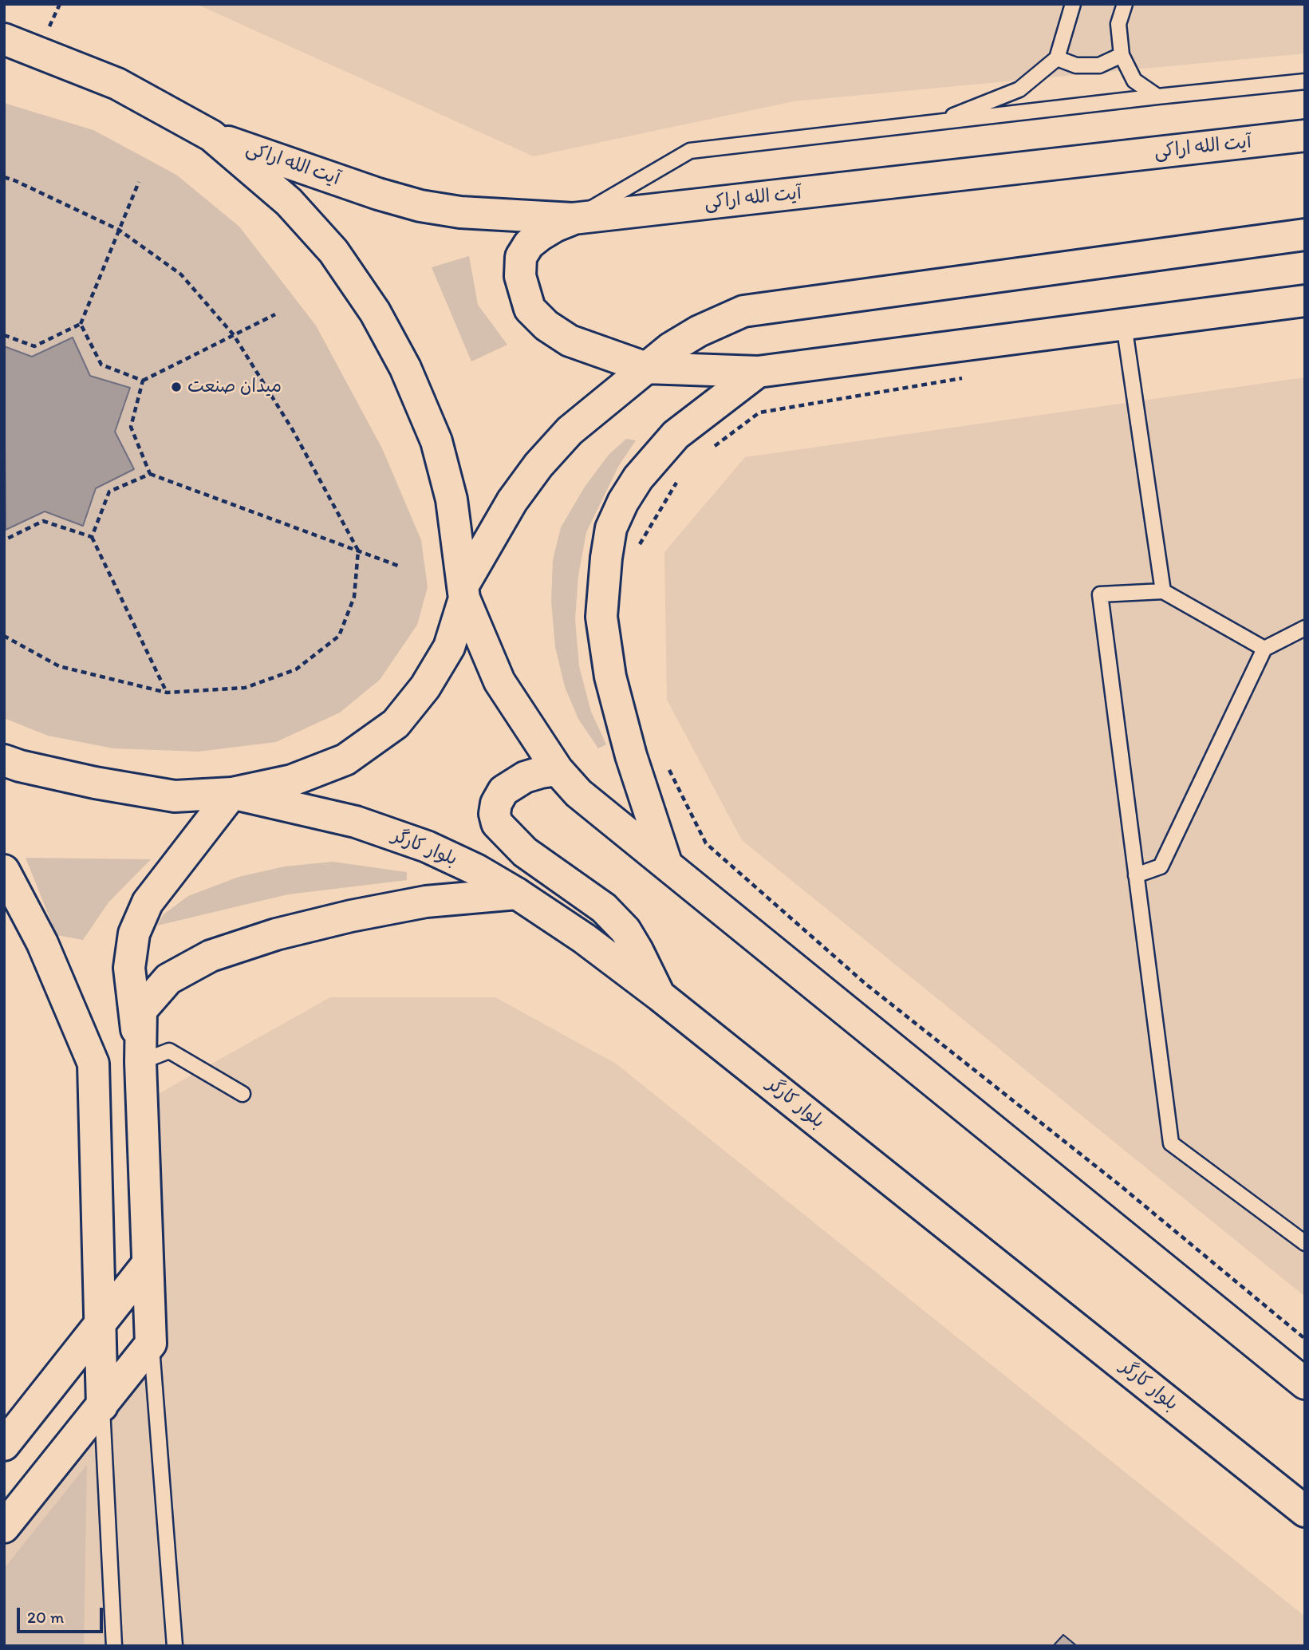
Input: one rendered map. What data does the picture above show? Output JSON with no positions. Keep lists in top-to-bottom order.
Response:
{
  "streets": {
    "main road": ["آیت الله اراکی", "بلوار کارگر"]
  },
  "places": ["میدان صنعت"],
  "scale_bar": "20 m"
}
